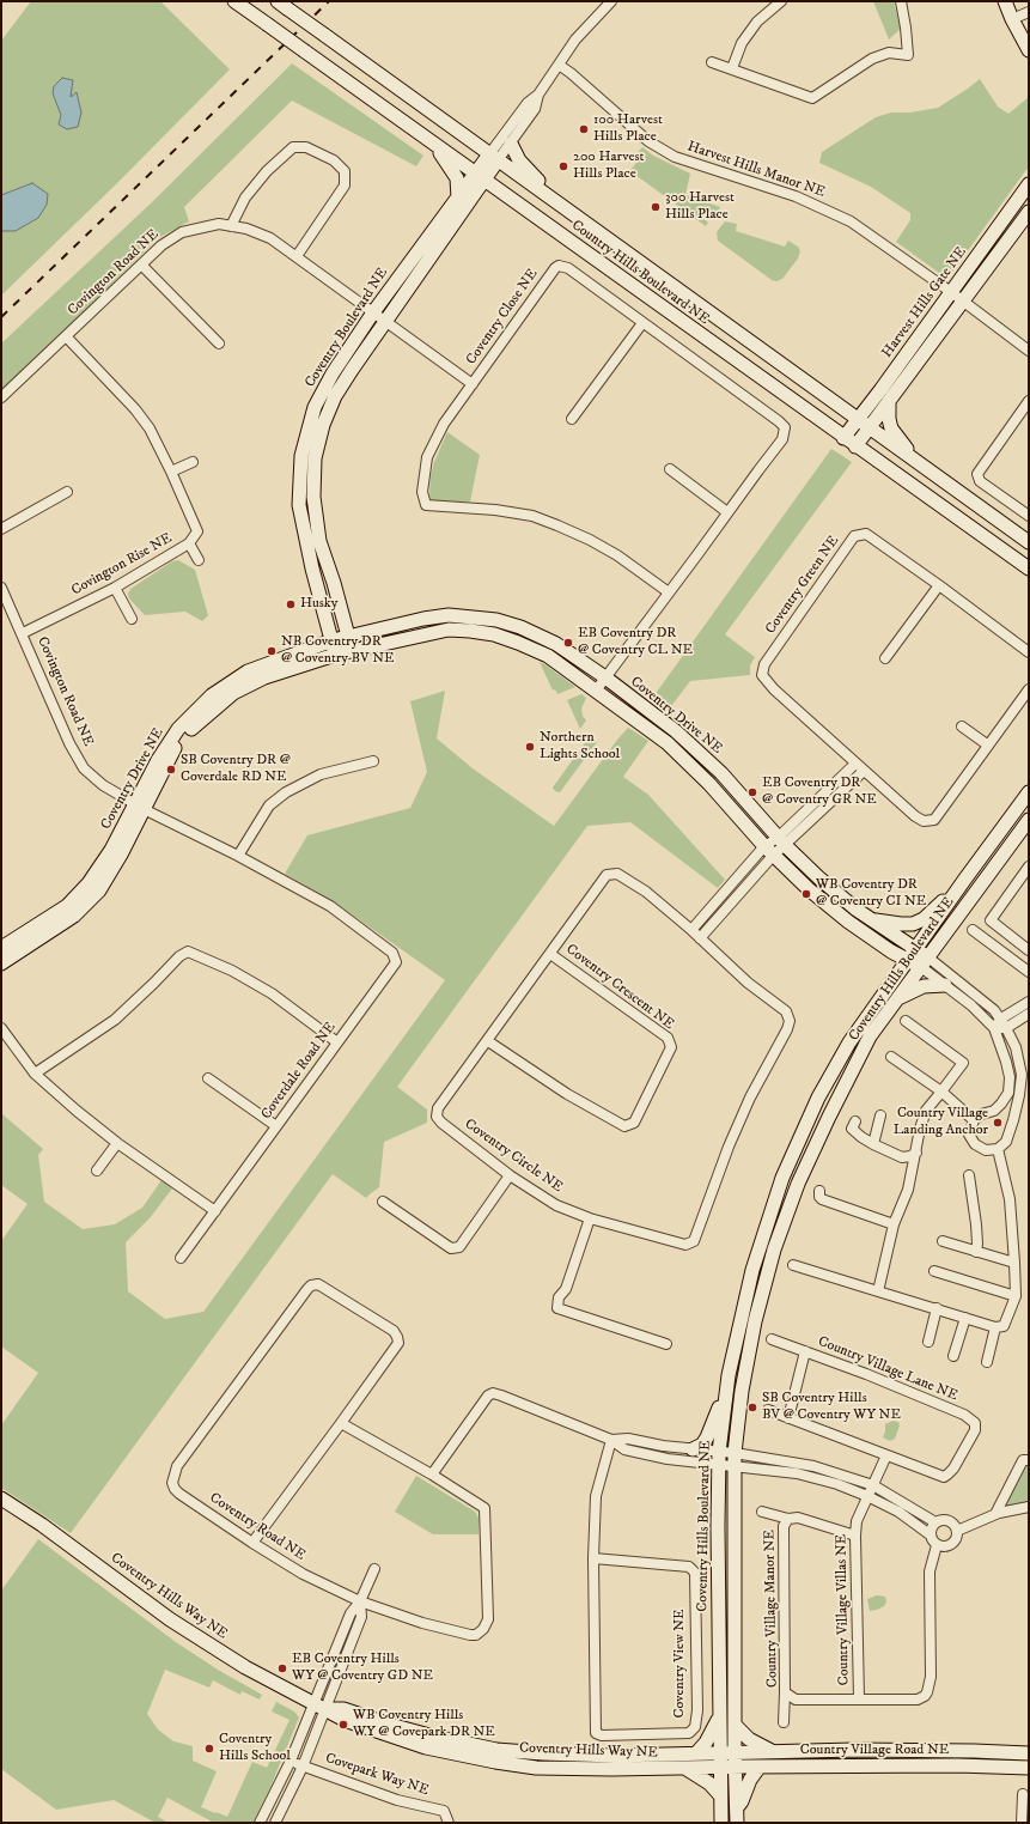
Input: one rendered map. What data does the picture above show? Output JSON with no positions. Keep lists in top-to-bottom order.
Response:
{
  "streets": {
    "street": [
      "Harvest Hills Manor NE",
      "Covington Road NE",
      "Country Hills Boulevard NE",
      "Harvest Hills Gate NE",
      "Coventry Close NE",
      "Coventry Boulevard NE",
      "Covington Rise NE",
      "Coventry Green NE",
      "Coventry Drive NE",
      "Coventry Hills Boulevard NE",
      "Coventry Crescent NE",
      "Coverdale Road NE",
      "Coventry Circle NE",
      "Country Village Lane NE",
      "Coventry Road NE",
      "Coventry Hills Way NE",
      "Country Village Manor NE",
      "Country Village Villas NE",
      "Coventry View NE",
      "Country Village Road NE",
      "Covepark Way NE"
    ]
  },
  "crossings": [
    ["Harvest Hills Manor NE", "Harvest Hills Gate NE"],
    ["Covington Road NE", "Coventry Close NE"],
    ["Covington Road NE", "Coventry Boulevard NE"],
    ["Covington Road NE", "Covington Rise NE"],
    ["Covington Road NE", "Coventry Drive NE"],
    ["Covington Road NE", "Coverdale Road NE"],
    ["Country Hills Boulevard NE", "Harvest Hills Gate NE"],
    ["Country Hills Boulevard NE", "Coventry Boulevard NE"],
    ["Coventry Close NE", "Coventry Drive NE"],
    ["Coventry Boulevard NE", "Coventry Drive NE"],
    ["Coventry Drive NE", "Coventry Hills Boulevard NE"],
    ["Coventry Drive NE", "Coverdale Road NE"],
    ["Coventry Hills Boulevard NE", "Coventry Hills Way NE"],
    ["Coventry Hills Boulevard NE", "Country Village Road NE"],
    ["Coventry Crescent NE", "Coventry Circle NE"],
    ["Coventry Hills Way NE", "Country Village Road NE"],
    ["Country Village Manor NE", "Country Village Villas NE"]
  ],
  "places": [
    "100 Harvest Hills Place",
    "200 Harvest Hills Place",
    "300 Harvest Hills Place",
    "Husky",
    "EB Coventry DR @ Coventry CL NE",
    "NB Coventry DR @ Coventry BV NE",
    "Northern Lights School",
    "SB Coventry DR @ Coverdale RD NE",
    "EB Coventry DR @ Coventry GR NE",
    "WB Coventry DR @ Coventry CI NE",
    "Country Village Landing Anchor",
    "SB Coventry Hills BV @ Coventry WY NE",
    "EB Coventry Hills WY @ Coventry GD NE",
    "WB Coventry Hills WY @ Covepark DR NE",
    "Coventry Hills School"
  ]
}
